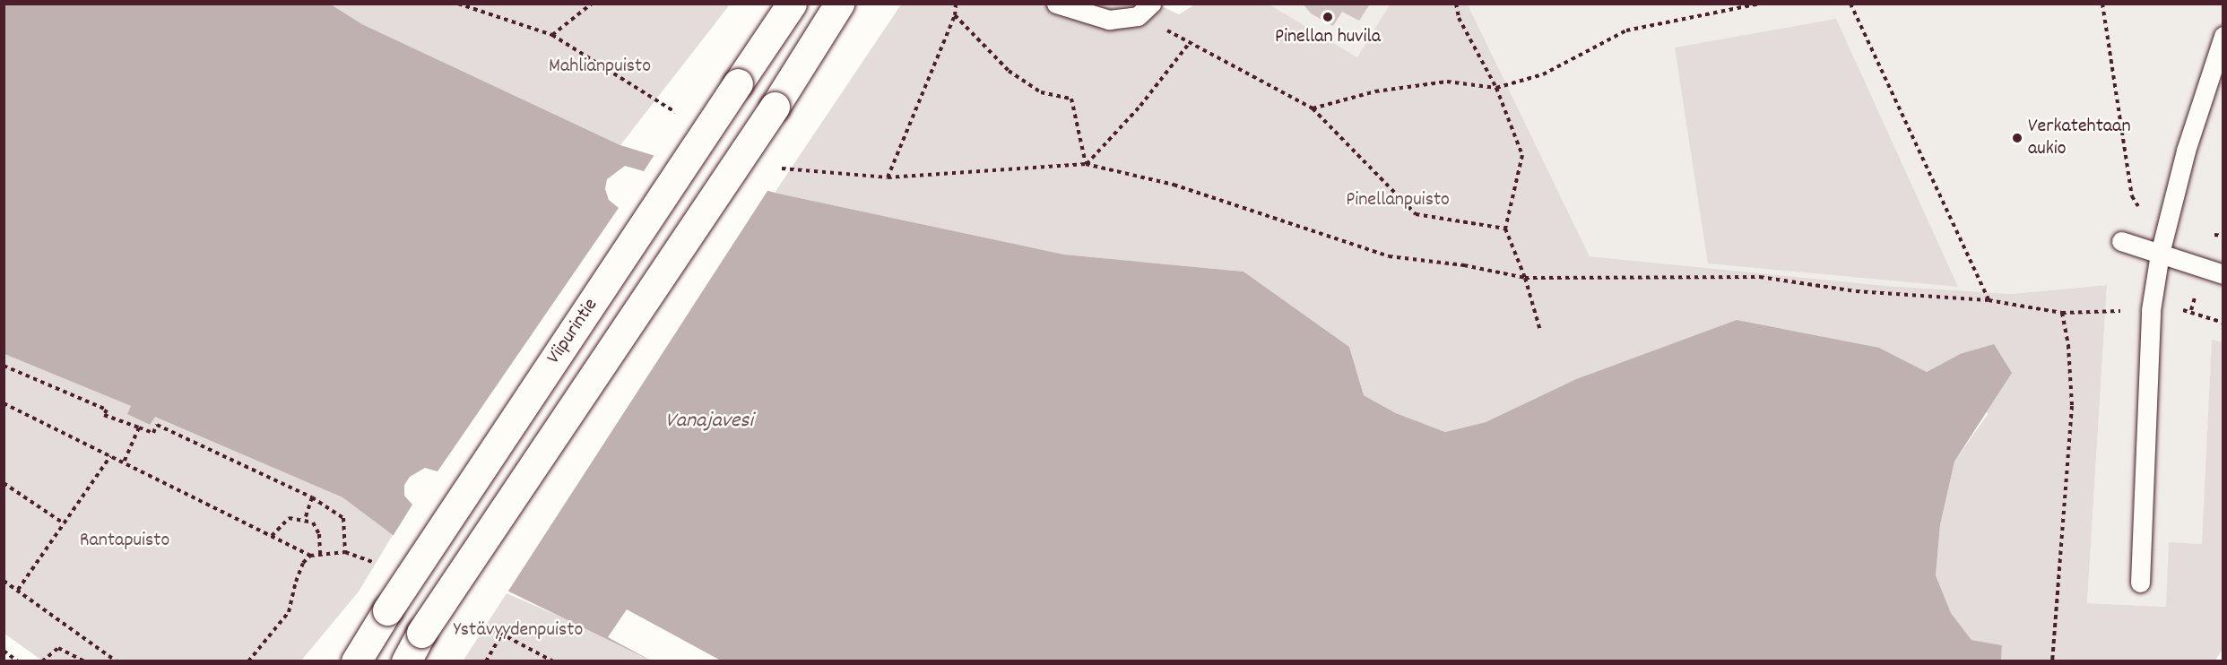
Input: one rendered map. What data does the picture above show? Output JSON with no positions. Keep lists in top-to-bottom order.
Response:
{
  "streets": {
    "main road": ["Viipurintie"]
  },
  "water": ["Vanajavesi"],
  "parks": [
    "Mahlianpuisto",
    "Pinellanpuisto",
    "Rantapuisto",
    "Ystävyydenpuisto"
  ],
  "places": ["Pinellan huvila", "Verkatehtaan aukio"]
}
